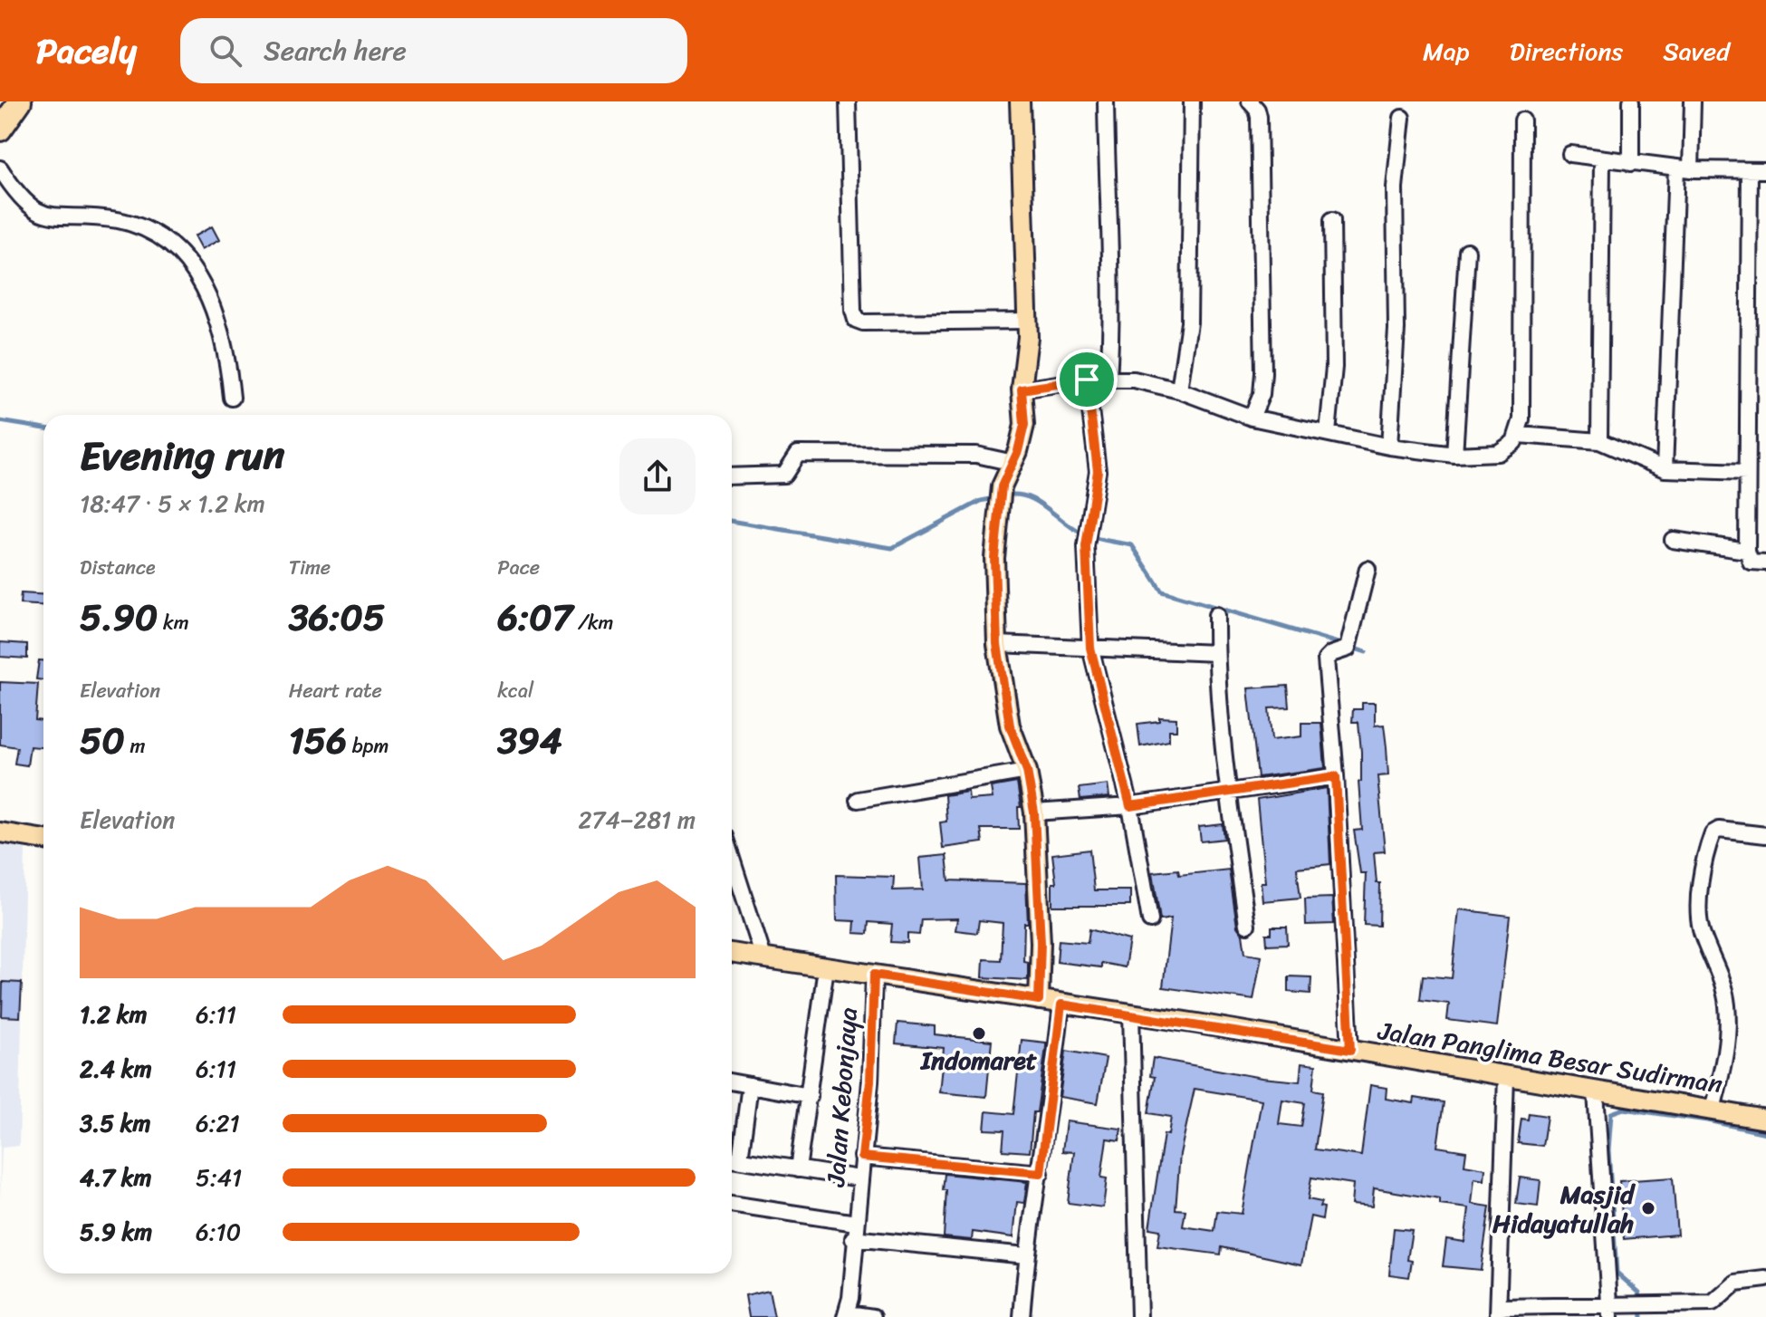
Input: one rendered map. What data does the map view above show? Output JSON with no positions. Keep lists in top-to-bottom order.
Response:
{
  "streets": {
    "main road": ["Jalan Panglima Besar Sudirman"],
    "street": ["Jalan Kebonjaya"]
  },
  "crossings": [
    ["Jalan Panglima Besar Sudirman", "Jalan Kebonjaya"]
  ],
  "places": ["Indomaret", "Masjid Hidayatullah"],
  "page": {
    "header": "Pacely",
    "search": "Search here",
    "nav": ["Map", "Directions", "Saved"],
    "heading": ["Evening run", "18:47 · 5 × 1.2 km"],
    "stats": [
      ["Distance", "5.90 km"],
      ["Time", "36:05"],
      ["Pace", "6:07 /km"],
      ["Elevation", "50 m"],
      ["Heart rate", "156 bpm"],
      ["kcal", "394"]
    ],
    "chart": ["Elevation", "274–281 m"],
    "list": [
      {
        "name": "1.2 km",
        "note": "6:11"
      },
      {
        "name": "2.4 km",
        "note": "6:11"
      },
      {
        "name": "3.5 km",
        "note": "6:21"
      },
      {
        "name": "4.7 km",
        "note": "5:41"
      },
      {
        "name": "5.9 km",
        "note": "6:10"
      }
    ]
  }
}
